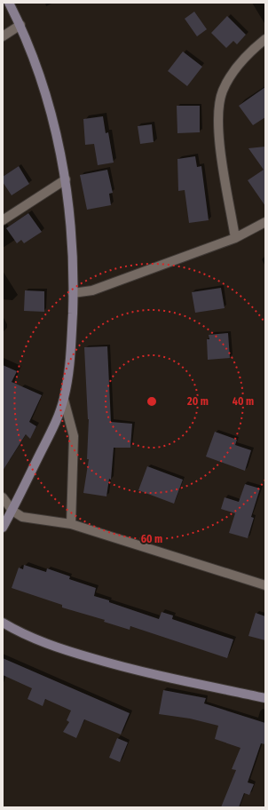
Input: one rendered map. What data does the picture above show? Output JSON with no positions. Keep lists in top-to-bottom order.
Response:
{
  "rings": ["20 m", "40 m", "60 m"]
}
